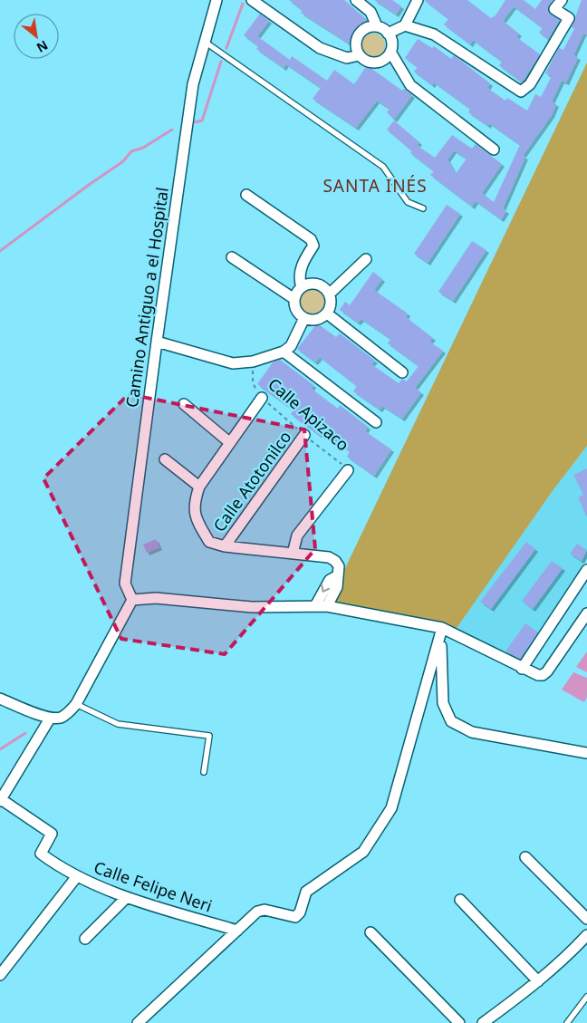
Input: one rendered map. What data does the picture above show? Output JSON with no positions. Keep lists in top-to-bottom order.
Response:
{
  "streets": {
    "street": [
      "Camino Antiguo a el Hospital",
      "Calle Apizaco",
      "Calle Atotonilco",
      "Calle Felipe Neri"
    ]
  },
  "crossings": [
    ["Calle Apizaco", "Calle Atotonilco"]
  ],
  "districts": ["SANTA INÉS"],
  "north": "bottom right"
}
